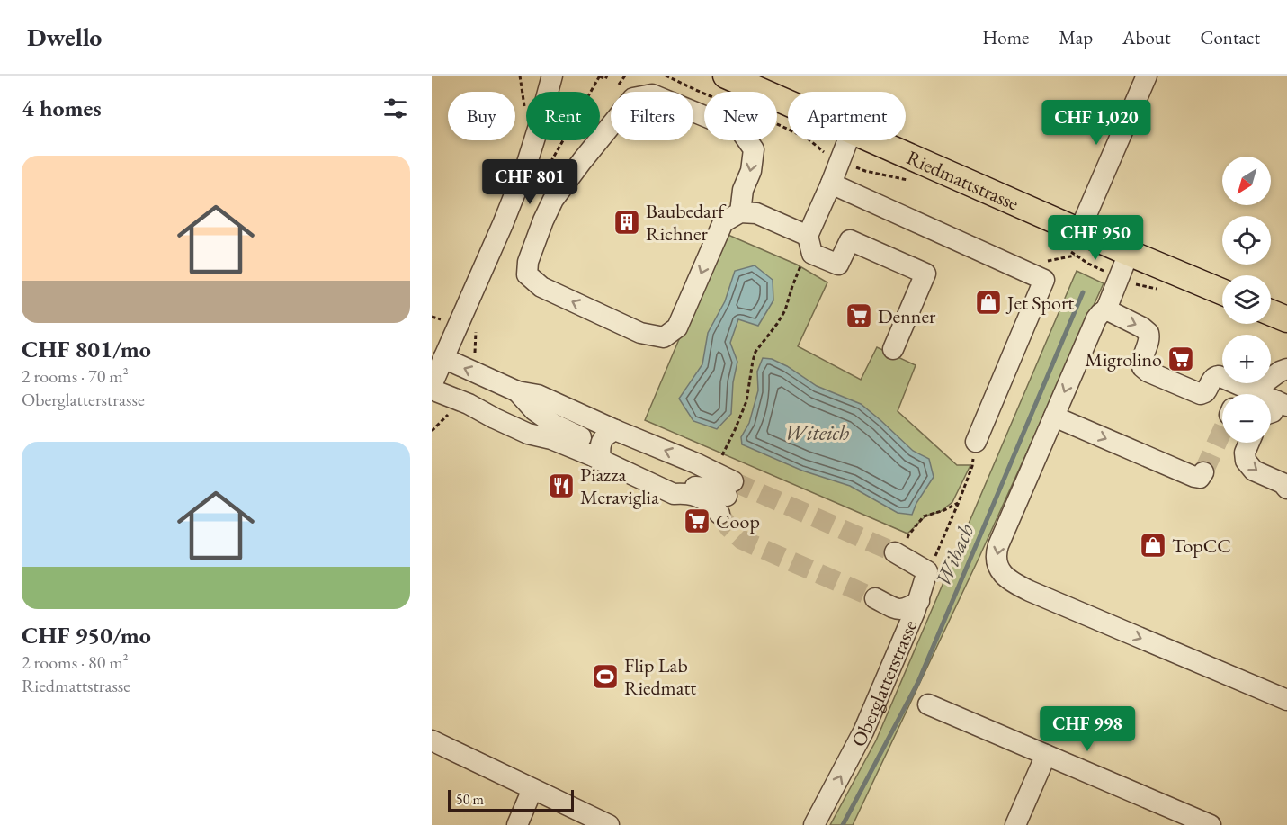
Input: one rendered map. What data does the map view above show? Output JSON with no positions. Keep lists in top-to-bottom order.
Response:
{
  "streets": {
    "main road": ["Riedmattstrasse"],
    "street": ["Oberglatterstrasse"]
  },
  "water": ["Witeich", "Wibach"],
  "places": {
    "building": ["Baubedarf Richner"],
    "shop": ["Jet Sport", "TopCC"],
    "supermarket": ["Denner", "Migrolino", "Coop"],
    "restaurant": ["Piazza Meraviglia"],
    "sports": ["Flip Lab Riedmatt"]
  },
  "scale_bar": "50 m",
  "north": "bottom left",
  "page": {
    "header": "Dwello",
    "nav": [
      "Home",
      "Map",
      "About",
      "Contact"
    ],
    "heading": "4 homes",
    "chip": [
      "Buy",
      "Rent",
      "Filters",
      "New",
      "Apartment"
    ],
    "price": [
      "CHF 1,020",
      "CHF 801",
      "CHF 950",
      "CHF 998"
    ],
    "list": [
      {
        "name": "CHF 801/mo",
        "note": "2 rooms · 70 m² · Oberglatterstrasse"
      },
      {
        "name": "CHF 950/mo",
        "note": "2 rooms · 80 m² · Riedmattstrasse"
      }
    ],
    "map_buttons": ["+", "−"],
    "scale": "50 m"
  }
}
